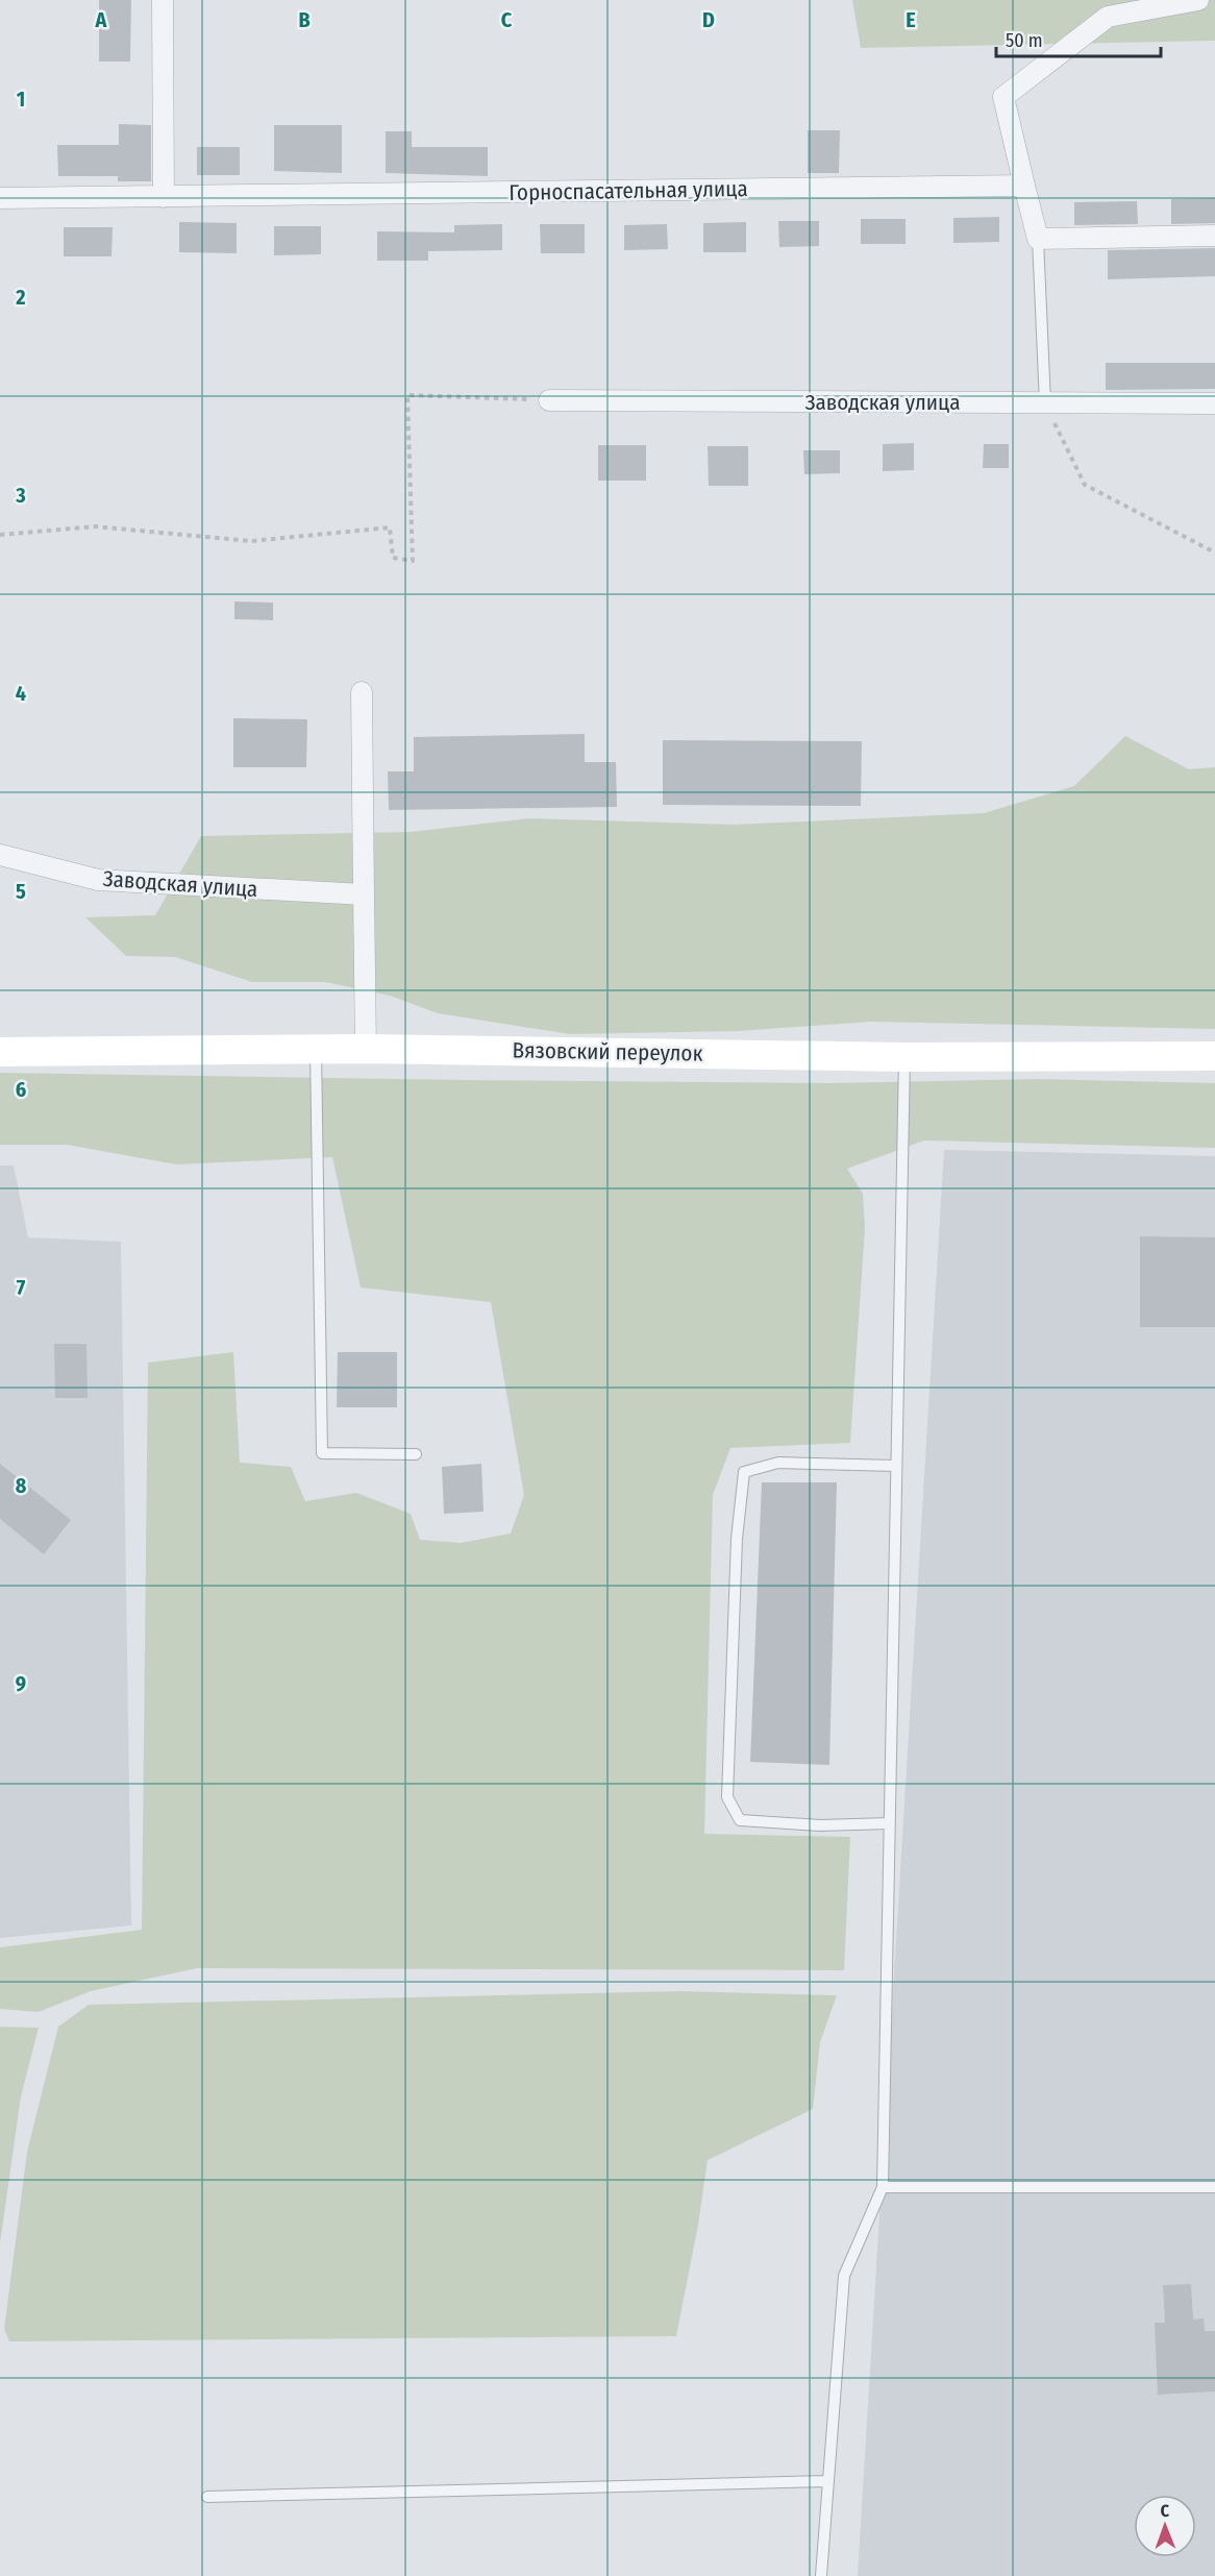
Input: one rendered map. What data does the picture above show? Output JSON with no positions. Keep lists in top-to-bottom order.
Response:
{
  "streets": {
    "street": ["Горноспасательная улица", "Заводская улица", "Вязовский переулок"]
  },
  "scale_bar": "50 m",
  "north": "top",
  "grid": {
    "columns": [
      "A",
      "B",
      "C",
      "D",
      "E"
    ],
    "rows": [
      "1",
      "2",
      "3",
      "4",
      "5",
      "6",
      "7",
      "8",
      "9"
    ]
  }
}
